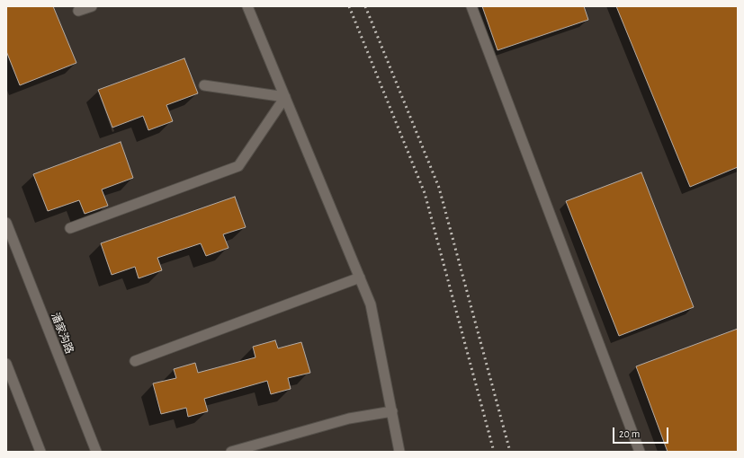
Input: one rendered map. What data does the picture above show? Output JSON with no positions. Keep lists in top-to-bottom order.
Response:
{
  "streets": {
    "street": ["潘家沟路"]
  },
  "scale_bar": "20 m"
}
